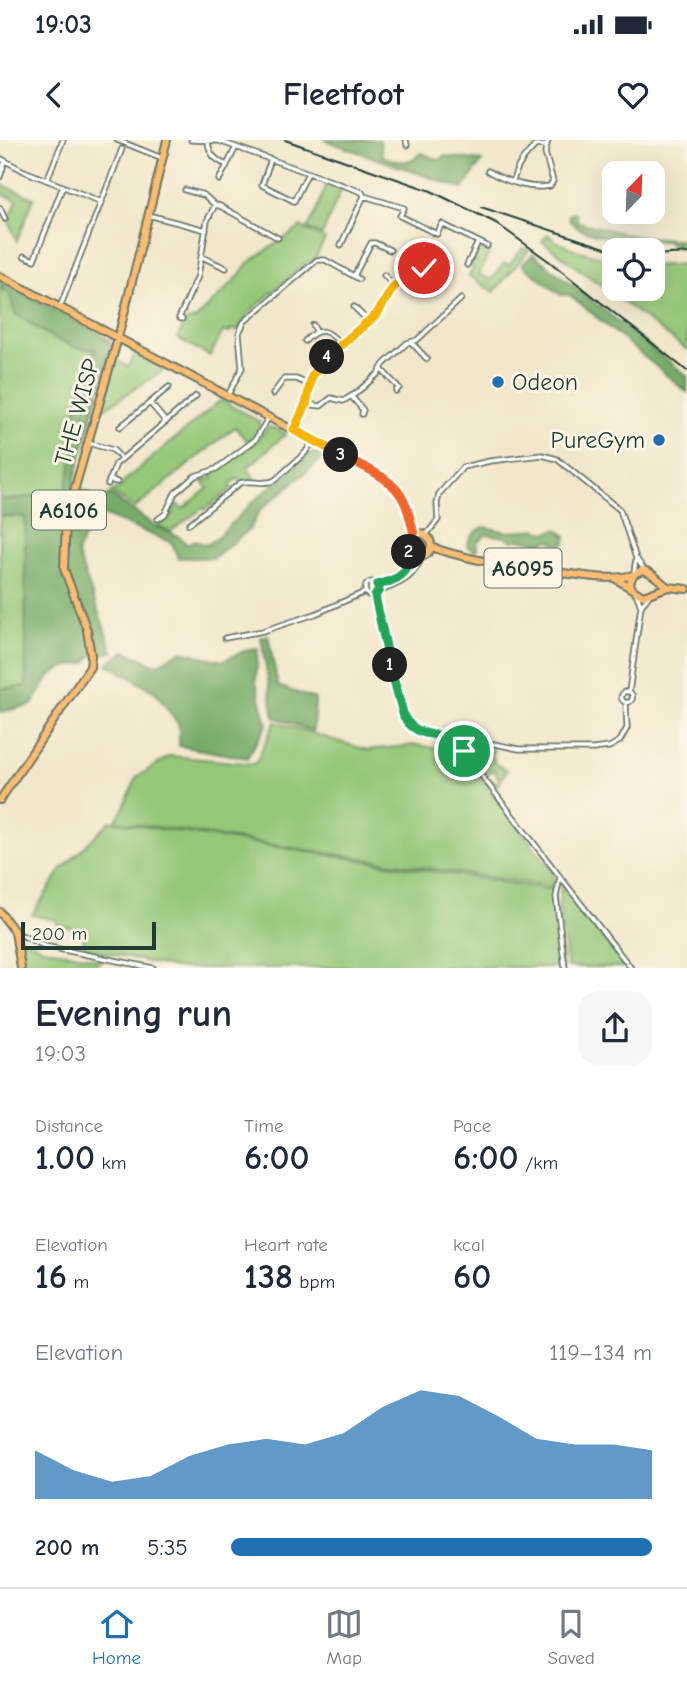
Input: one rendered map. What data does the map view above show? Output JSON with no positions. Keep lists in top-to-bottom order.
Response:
{
  "streets": {
    "main road": ["THE WISP", "A6106", "A6095"]
  },
  "crossings": [
    ["THE WISP", "A6106"]
  ],
  "places": ["Odeon", "PureGym"],
  "scale_bar": "200 m",
  "north": "top right",
  "page": {
    "status": "19:03",
    "header": "Fleetfoot",
    "pins": [
      "4",
      "3",
      "2",
      "1"
    ],
    "scale": "200 m",
    "heading": ["Evening run", "19:03"],
    "stats": [
      ["Distance", "1.00 km"],
      ["Time", "6:00"],
      ["Pace", "6:00 /km"],
      ["Elevation", "16 m"],
      ["Heart rate", "138 bpm"],
      ["kcal", "60"]
    ],
    "chart": ["Elevation", "119–134 m"],
    "list": [
      {
        "name": "200 m",
        "note": "5:35"
      }
    ],
    "tabs": ["Home", "Map", "Saved"]
  }
}
